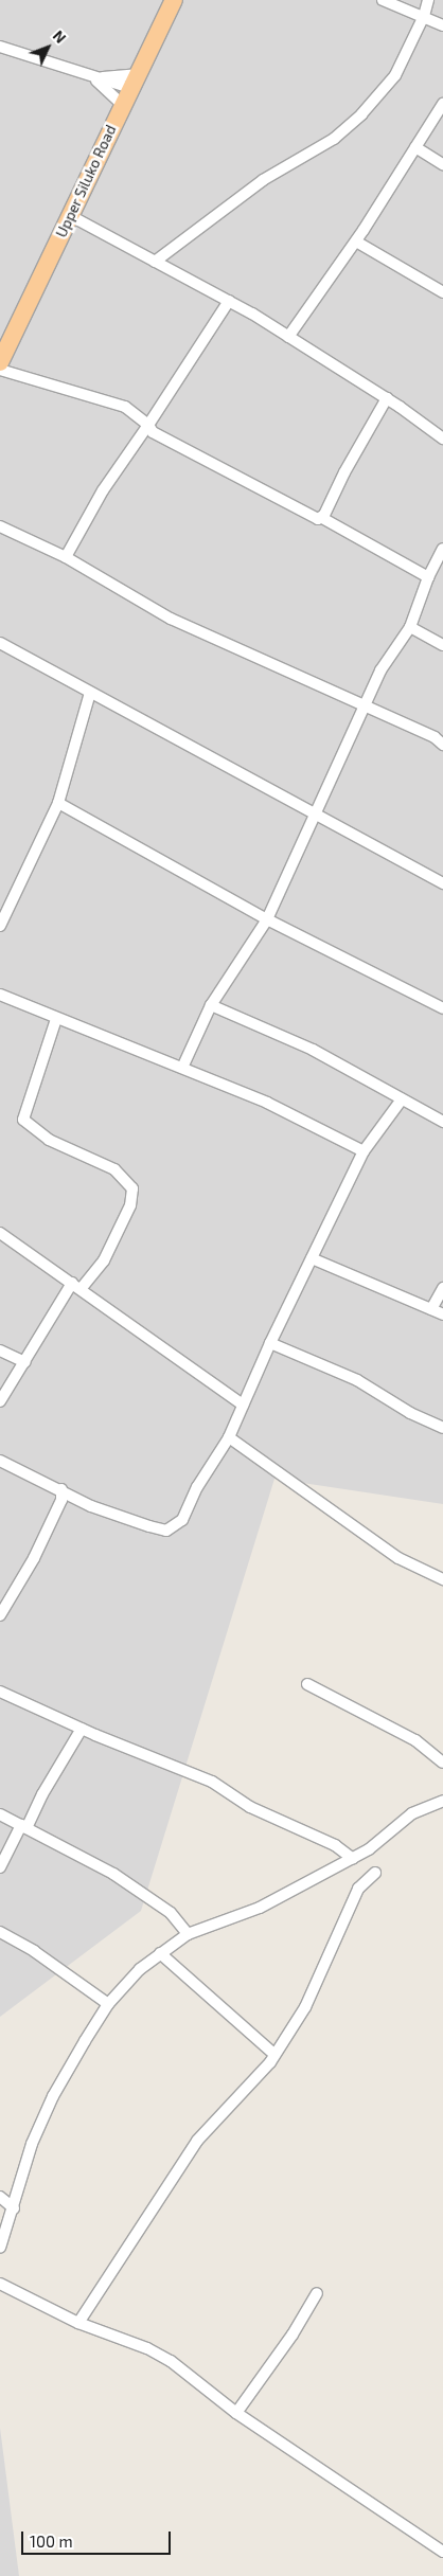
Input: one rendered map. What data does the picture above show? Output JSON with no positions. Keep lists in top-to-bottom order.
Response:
{
  "streets": {
    "main road": ["Upper Siluko Road"]
  },
  "scale_bar": "100 m",
  "north": "top right"
}
